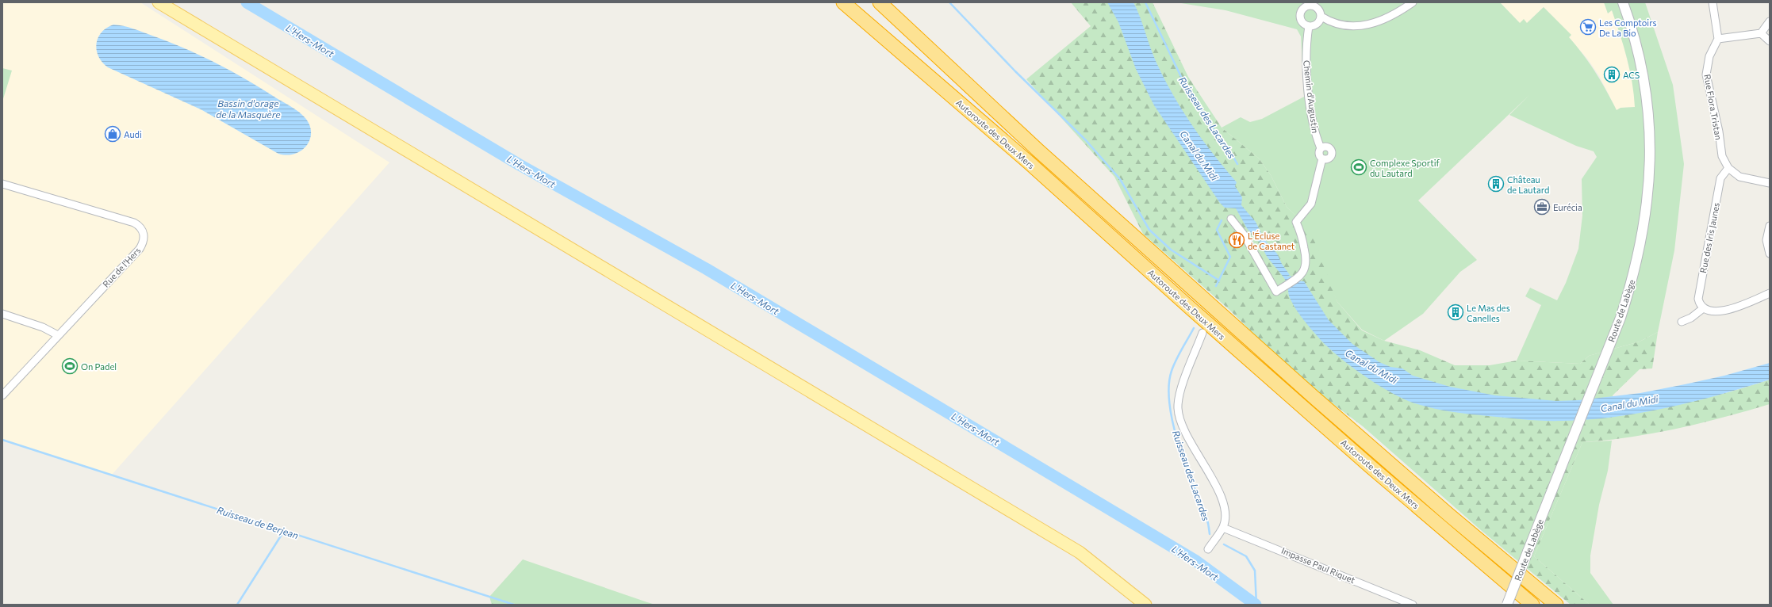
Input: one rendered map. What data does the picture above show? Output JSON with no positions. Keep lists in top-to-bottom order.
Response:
{
  "streets": {
    "highway": ["Autoroute des Deux Mers"],
    "street": [
      "Chemin d'Augustin",
      "Rue Flora Tristan",
      "Rue des Iris Jaunes",
      "Rue de l'Hers",
      "Route de Labège",
      "Impasse Paul Riquet"
    ]
  },
  "crossings": [
    ["Rue Flora Tristan", "Rue des Iris Jaunes"]
  ],
  "water": [
    "L'Hers-Mort",
    "Bassin d'orage de la Masquère",
    "Ruisseau des Lacardes",
    "Canal du Midi",
    "Ruisseau de Berjean"
  ],
  "places": {
    "supermarket": ["Les Comptoirs De La Bio"],
    "building": ["ACS", "Château de Lautard", "Le Mas des Canelles"],
    "shop": ["Audi"],
    "sports": ["Complexe Sportif du Lautard", "On Padel"],
    "office": ["Eurécia"],
    "restaurant": ["L'Écluse de Castanet"]
  }
}
